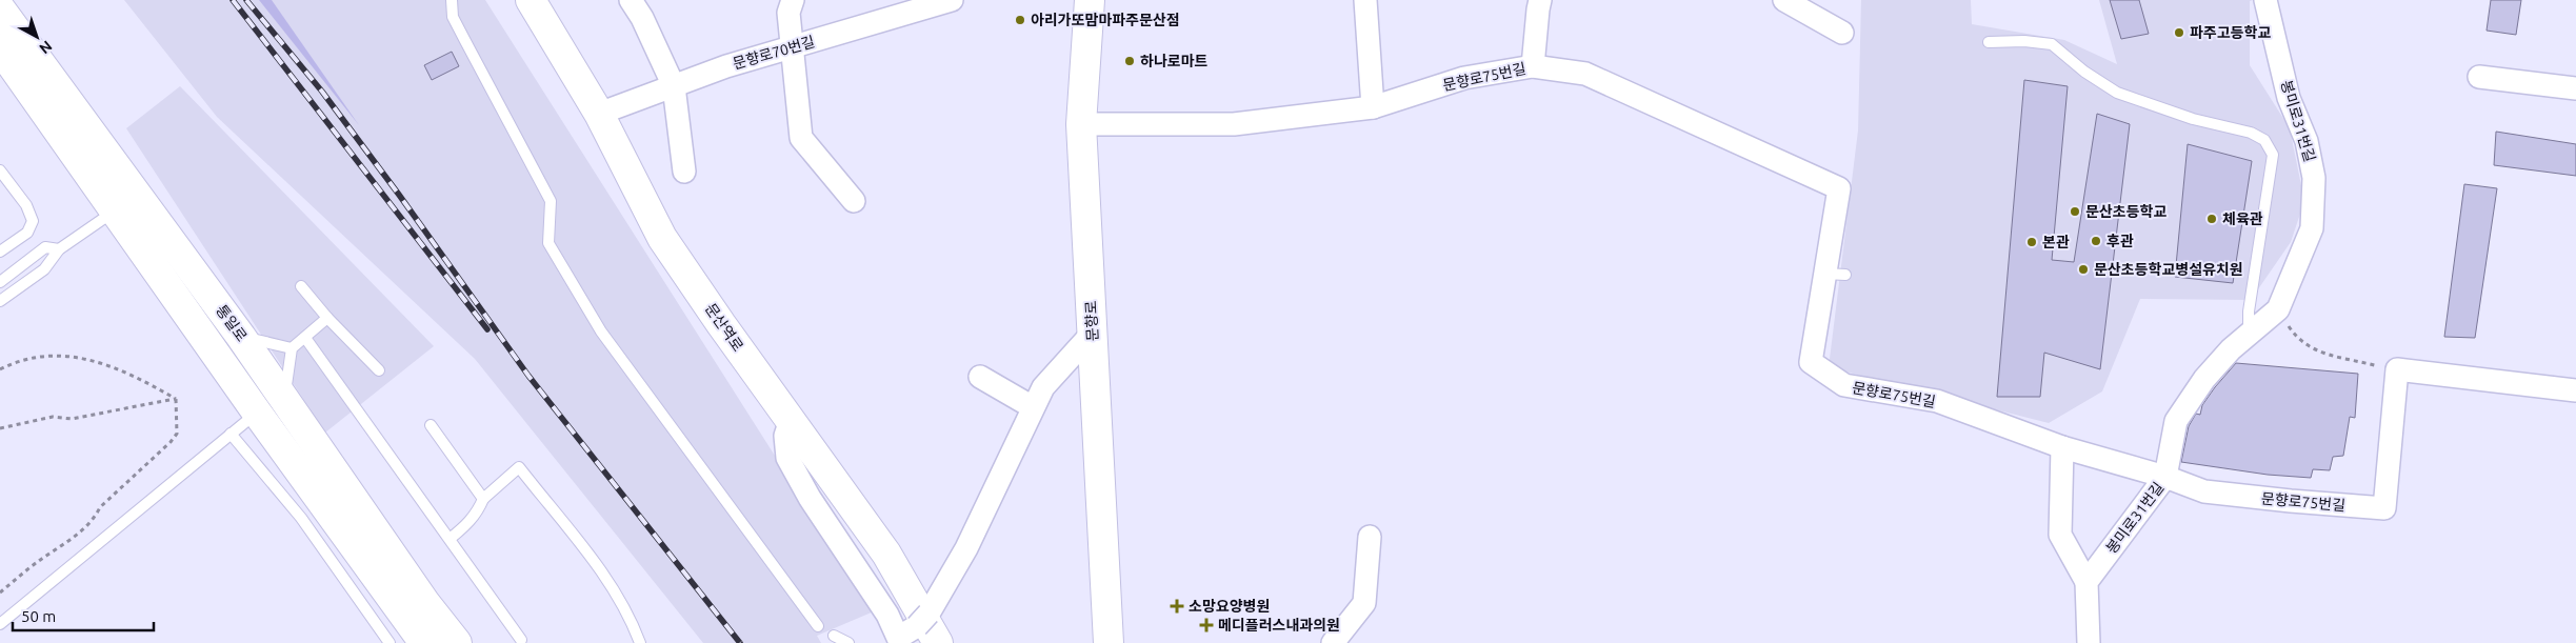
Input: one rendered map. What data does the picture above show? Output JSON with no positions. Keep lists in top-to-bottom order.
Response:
{
  "streets": {
    "main road": ["문향로", "통일로", "문산역로"],
    "street": ["문향로70번길", "문향로75번길", "봉미로31번길"]
  },
  "crossings": [
    ["문향로70번길", "문산역로"],
    ["문향로75번길", "봉미로31번길"],
    ["문향로75번길", "문향로"]
  ],
  "places": {
    "other": [
      "아리가또맘마파주문산점",
      "파주고등학교",
      "하나로마트",
      "문산초등학교",
      "체육관",
      "후관",
      "본관",
      "문산초등학교병설유치원"
    ],
    "health": ["소망요양병원", "메디플러스내과의원"]
  },
  "scale_bar": "50 m",
  "north": "bottom right"
}
